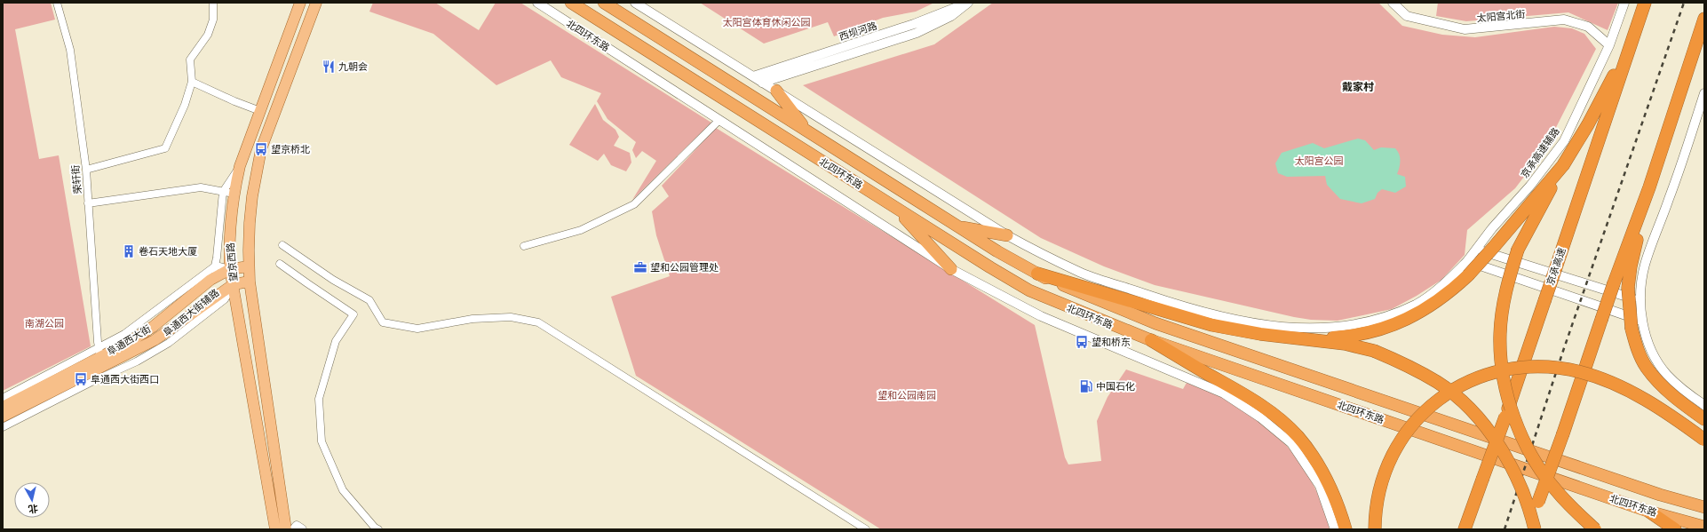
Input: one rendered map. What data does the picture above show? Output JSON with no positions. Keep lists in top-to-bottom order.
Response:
{
  "streets": {
    "highway": ["北四环东路", "京承高速"],
    "main road": ["望京西路", "阜通西大街"],
    "street": [
      "太阳宫北街",
      "西坝河路",
      "京承高速辅路",
      "荣轩街",
      "阜通西大街辅路"
    ]
  },
  "crossings": [
    ["太阳宫北街", "京承高速辅路"],
    ["荣轩街", "阜通西大街"],
    ["望京西路", "阜通西大街辅路"],
    ["望京西路", "阜通西大街"],
    ["阜通西大街辅路", "阜通西大街"]
  ],
  "districts": ["戴家村"],
  "parks": [
    "太阳宫体育休闲公园",
    "太阳宫公园",
    "南湖公园",
    "望和公园南园"
  ],
  "places": {
    "restaurant": ["九朝会"],
    "bus stop": ["望京桥北", "望和桥东", "阜通西大街西口"],
    "building": ["卷石天地大厦"],
    "office": ["望和公园管理处"],
    "fuel station": ["中国石化"]
  },
  "north": "bottom"
}
